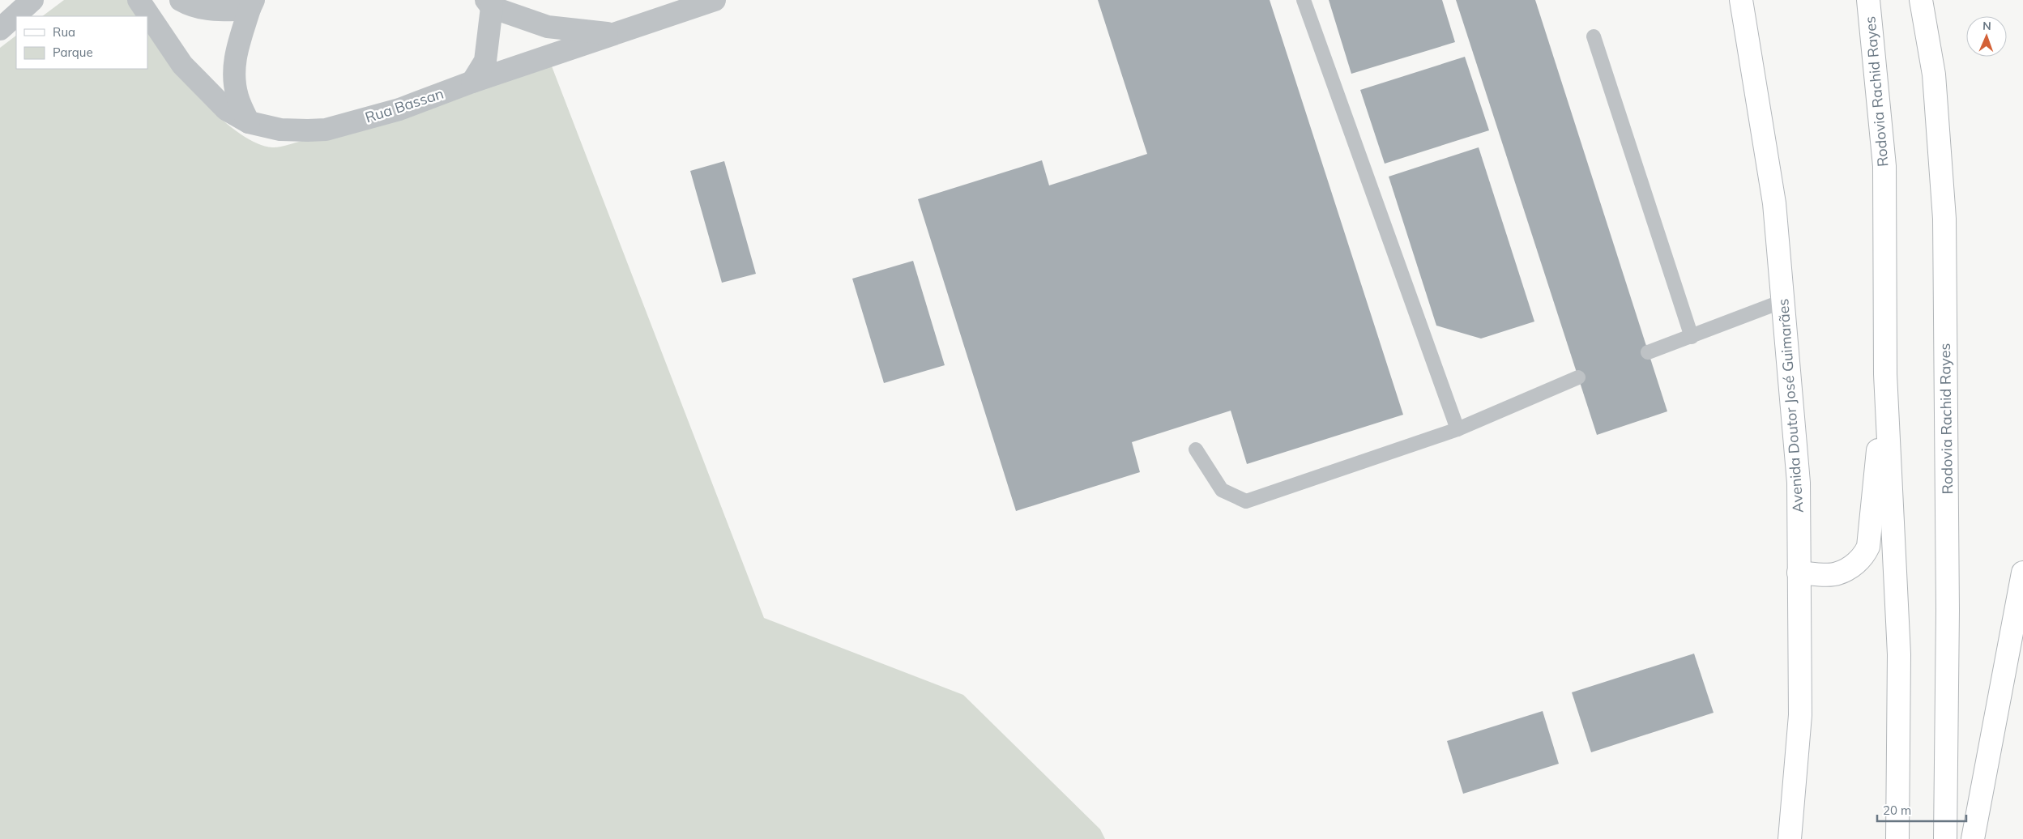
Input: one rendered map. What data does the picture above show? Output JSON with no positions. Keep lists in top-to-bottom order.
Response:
{
  "streets": {
    "main road": ["Rodovia Rachid Rayes", "Avenida Doutor José Guimarães"],
    "street": ["Rua Bassan"]
  },
  "legend": ["Rua", "Parque"],
  "scale_bar": "20 m",
  "north": "top"
}
